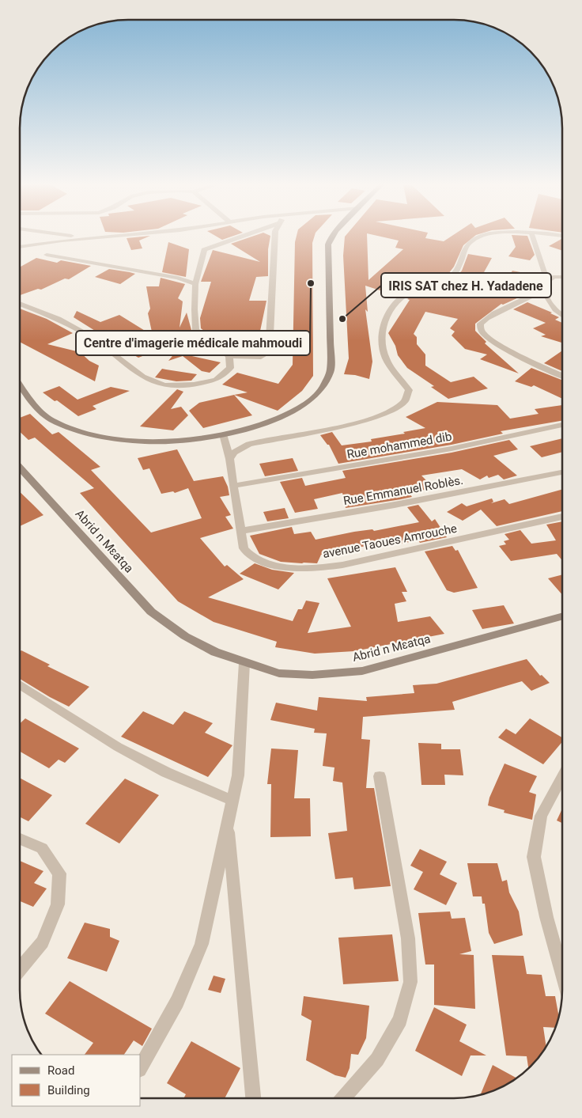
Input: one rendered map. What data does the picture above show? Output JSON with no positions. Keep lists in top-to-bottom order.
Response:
{
  "streets": {
    "main road": ["Abrid n Mɛatqa"],
    "street": ["Rue mohammed dib", "Rue Emmanuel Roblès.", "avenue Taoues Amrouche"]
  },
  "crossings": [
    ["Rue mohammed dib", "avenue Taoues Amrouche"],
    ["Rue Emmanuel Roblès.", "avenue Taoues Amrouche"]
  ],
  "places": ["Centre d'imagerie médicale mahmoudi", "IRIS SAT chez H. Yadadene"],
  "legend": ["Road", "Building"]
}
